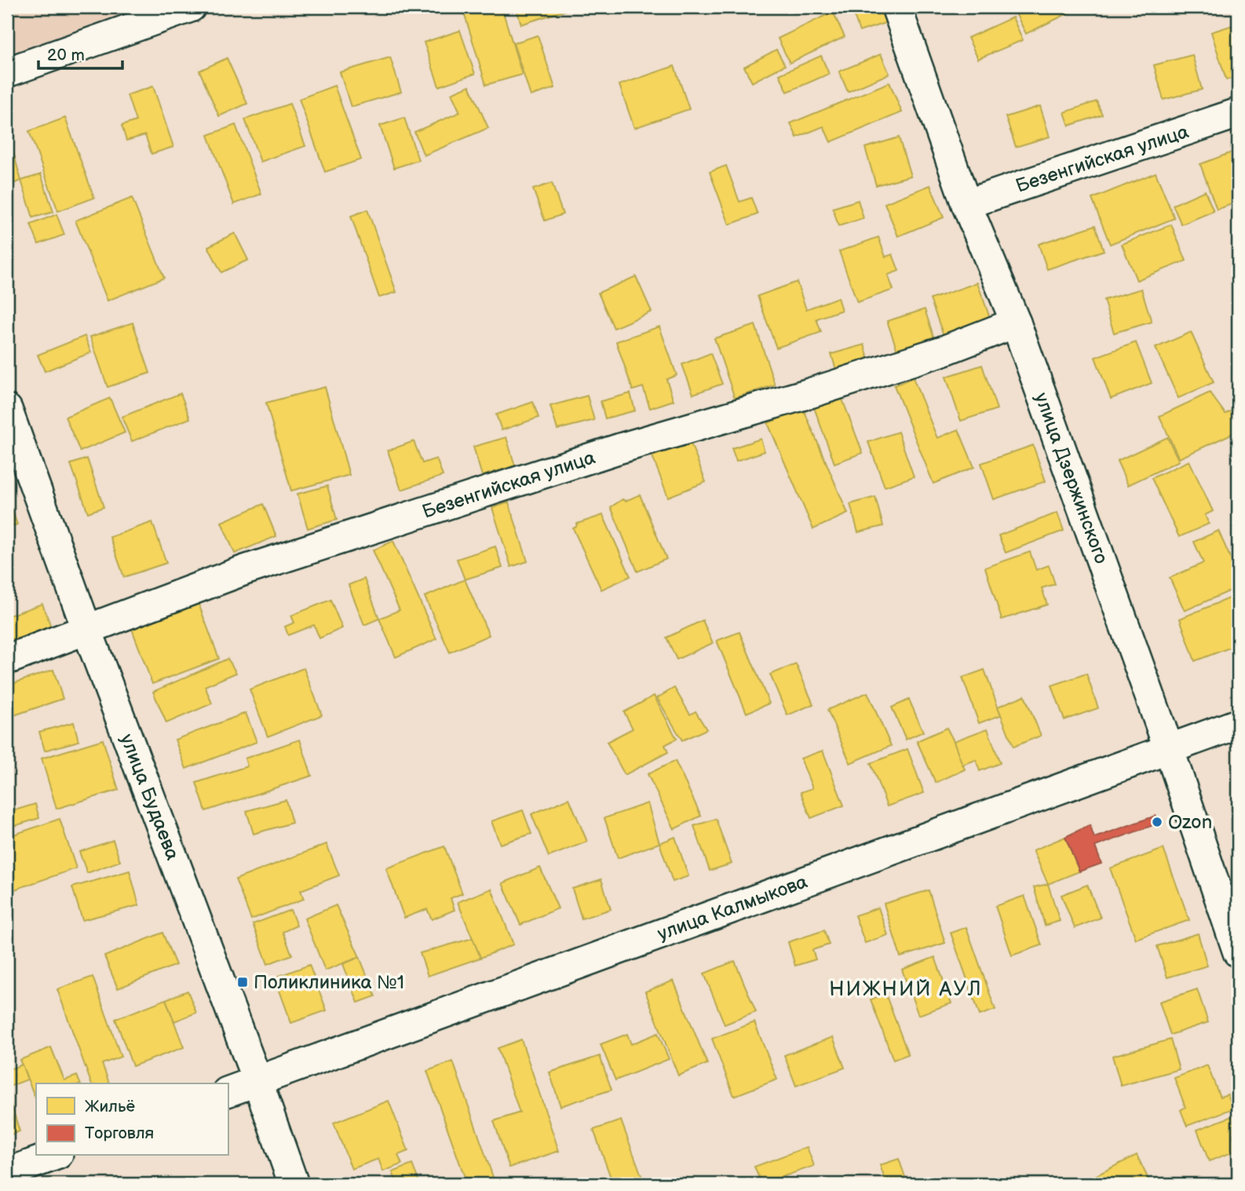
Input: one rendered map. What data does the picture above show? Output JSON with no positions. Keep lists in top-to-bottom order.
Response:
{
  "streets": {
    "street": [
      "Безенгийская улица",
      "улица Дзержинского",
      "улица Будаева",
      "улица Калмыкова"
    ]
  },
  "crossings": [
    ["Безенгийская улица", "улица Дзержинского"],
    ["Безенгийская улица", "улица Будаева"],
    ["улица Дзержинского", "улица Калмыкова"],
    ["улица Будаева", "улица Калмыкова"]
  ],
  "districts": ["НИЖНИЙ АУЛ"],
  "places": {
    "other": ["Ozon"],
    "transit": ["Поликлиника №1"]
  },
  "legend": ["Жильё", "Торговля"],
  "scale_bar": "20 m"
}
